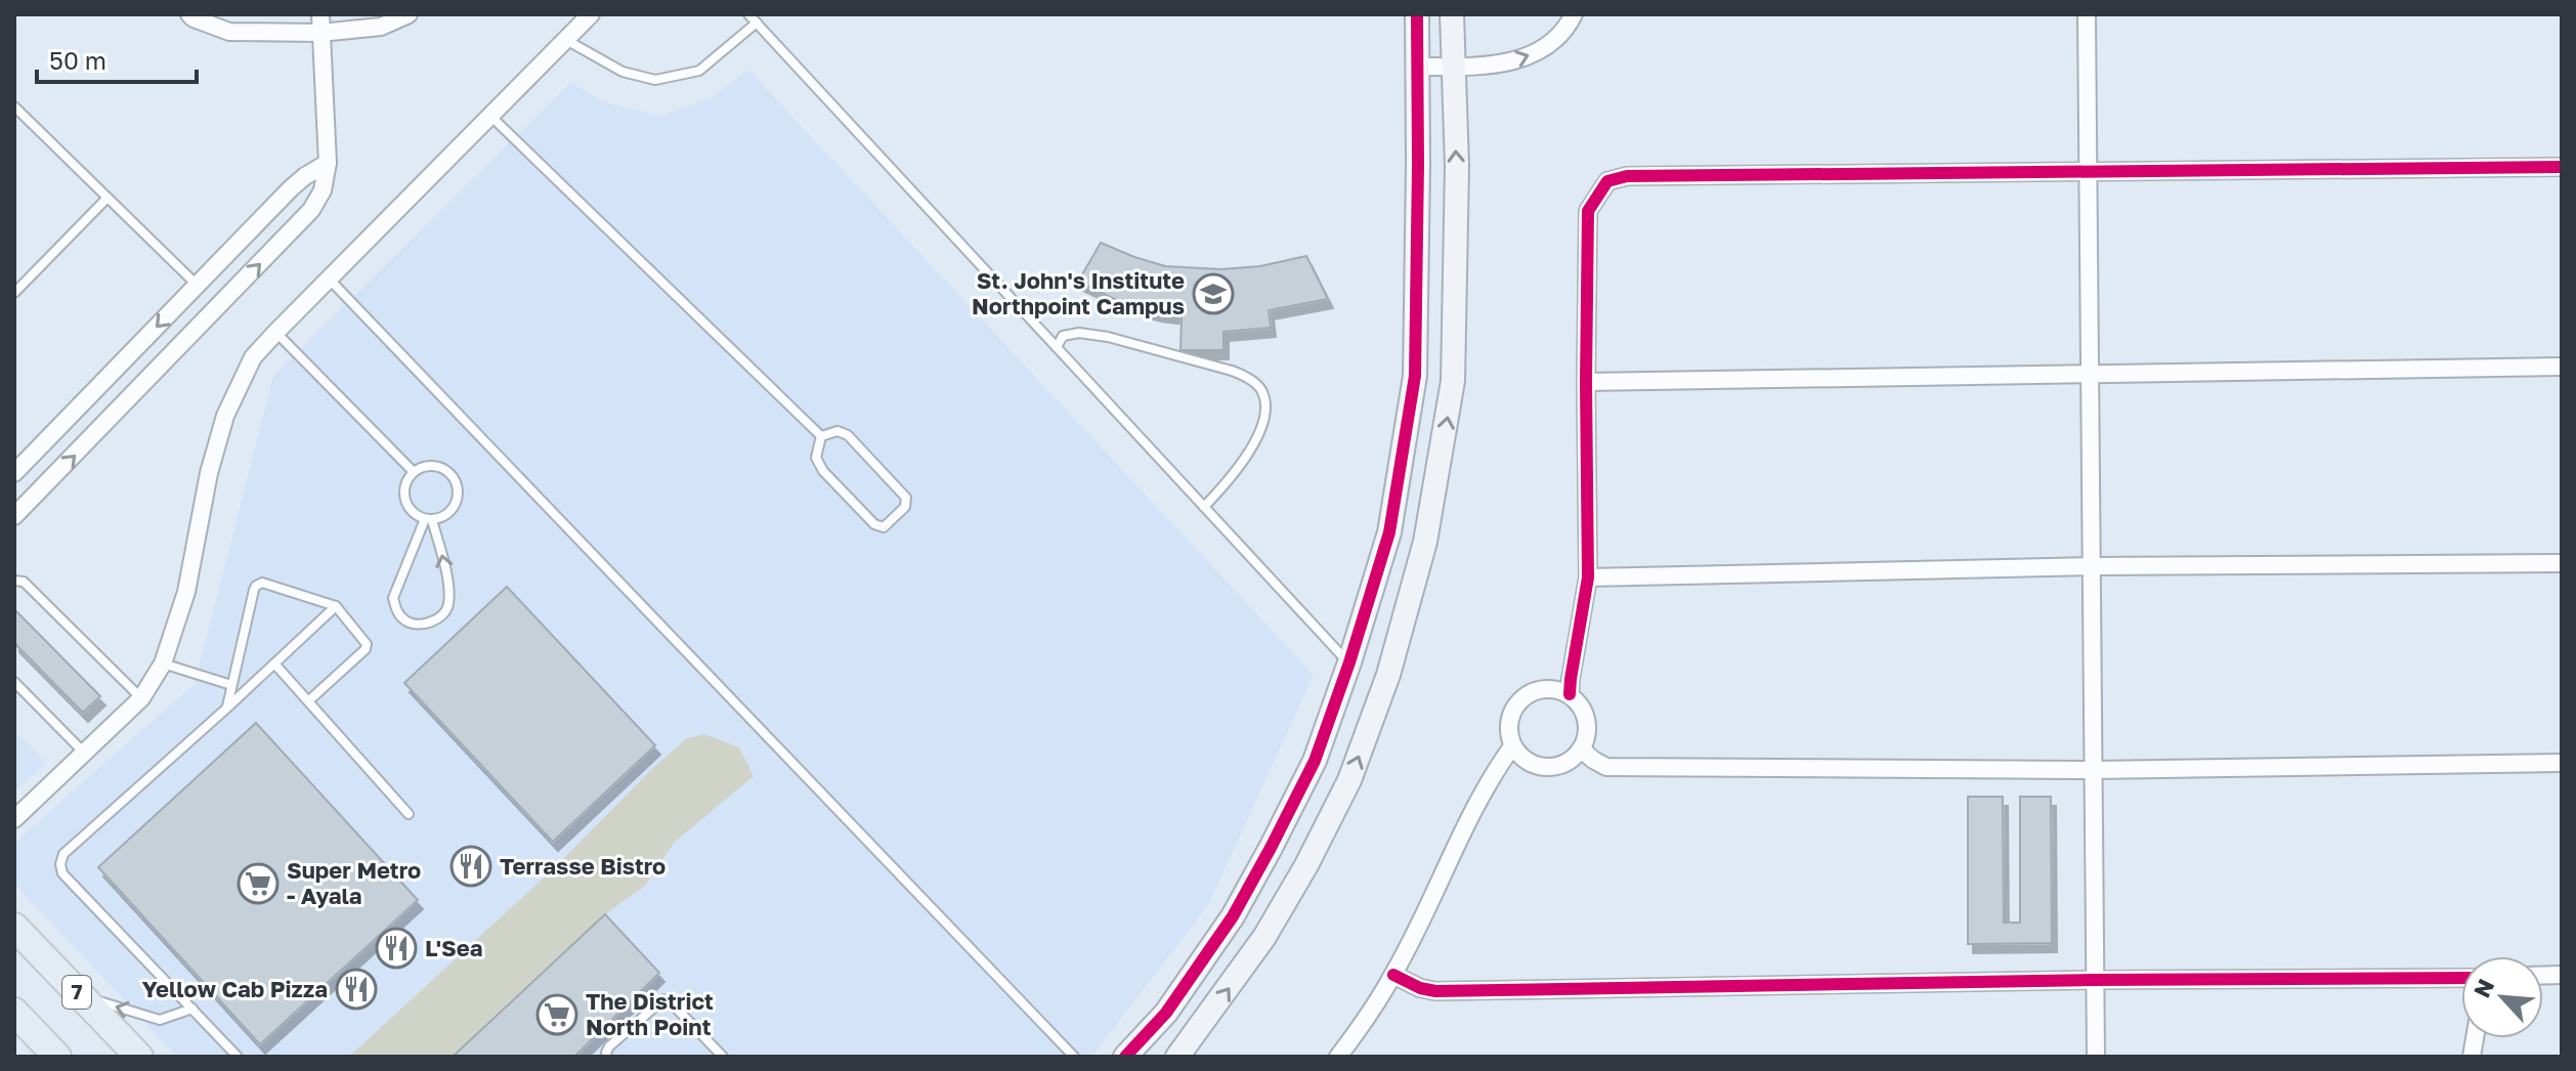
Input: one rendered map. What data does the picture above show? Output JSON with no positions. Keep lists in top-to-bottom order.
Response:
{
  "streets": {
    "main road": ["7"]
  },
  "places": {
    "school or university": ["St. John's Institute Northpoint Campus"],
    "restaurant": ["Terrasse Bistro", "L'Sea", "Yellow Cab Pizza"],
    "supermarket": ["Super Metro - Ayala", "The District North Point"]
  },
  "scale_bar": "50 m",
  "north": "top left"
}
